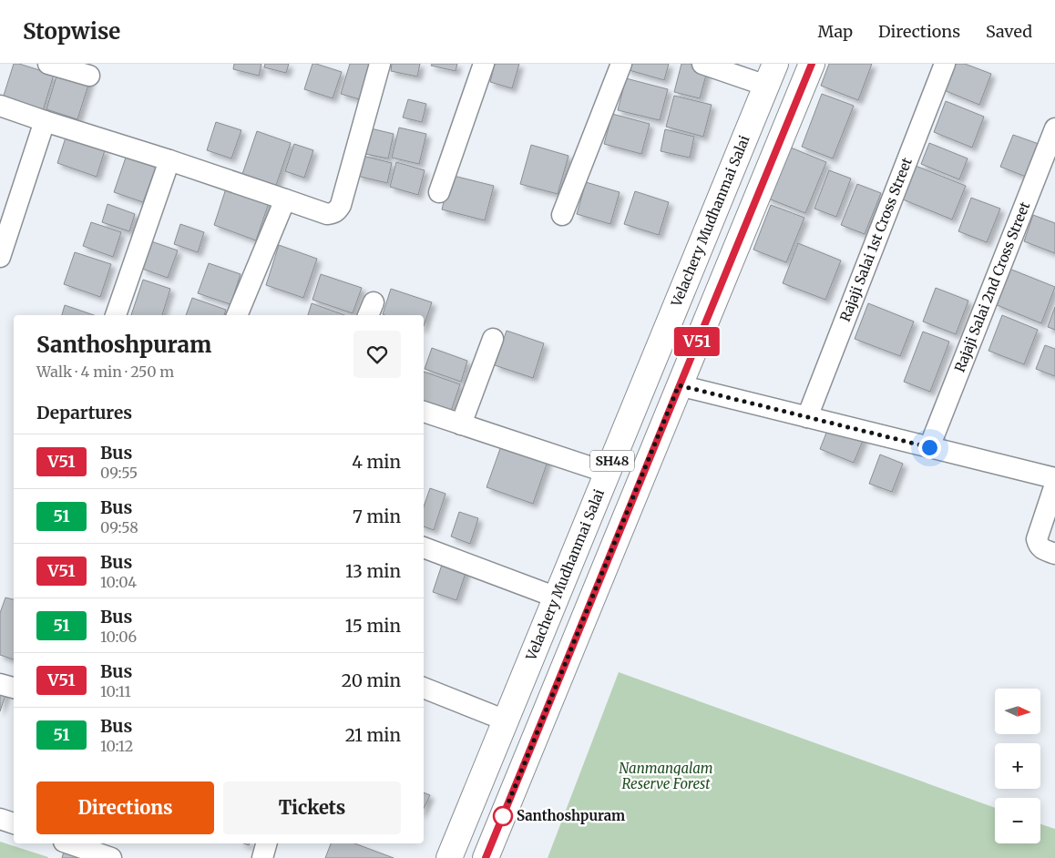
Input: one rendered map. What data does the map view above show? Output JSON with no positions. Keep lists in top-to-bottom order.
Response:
{
  "streets": {
    "main road": ["Velachery Mudhanmai Salai", "SH48"],
    "street": ["Rajaji Salai 1st Cross Street", "Rajaji Salai 2nd Cross Street"]
  },
  "parks": ["Nanmangalam Reserve Forest"],
  "places": ["Santhoshpuram"],
  "lines": ["bus line V51"],
  "north": "right",
  "page": {
    "header": "Stopwise",
    "nav": ["Map", "Directions", "Saved"],
    "on_map": "V51",
    "heading": [
      ["Santhoshpuram", "Walk · 4 min · 250 m"],
      "Departures"
    ],
    "list": [
      {
        "mark": "V51",
        "name": "Bus",
        "note": "09:55",
        "value": "4 min"
      },
      {
        "mark": "51",
        "name": "Bus",
        "note": "09:58",
        "value": "7 min"
      },
      {
        "mark": "V51",
        "name": "Bus",
        "note": "10:04",
        "value": "13 min"
      },
      {
        "mark": "51",
        "name": "Bus",
        "note": "10:06",
        "value": "15 min"
      },
      {
        "mark": "V51",
        "name": "Bus",
        "note": "10:11",
        "value": "20 min"
      },
      {
        "mark": "51",
        "name": "Bus",
        "note": "10:12",
        "value": "21 min"
      }
    ],
    "map_buttons": ["+", "−"],
    "buttons": ["Directions", "Tickets"]
  }
}
